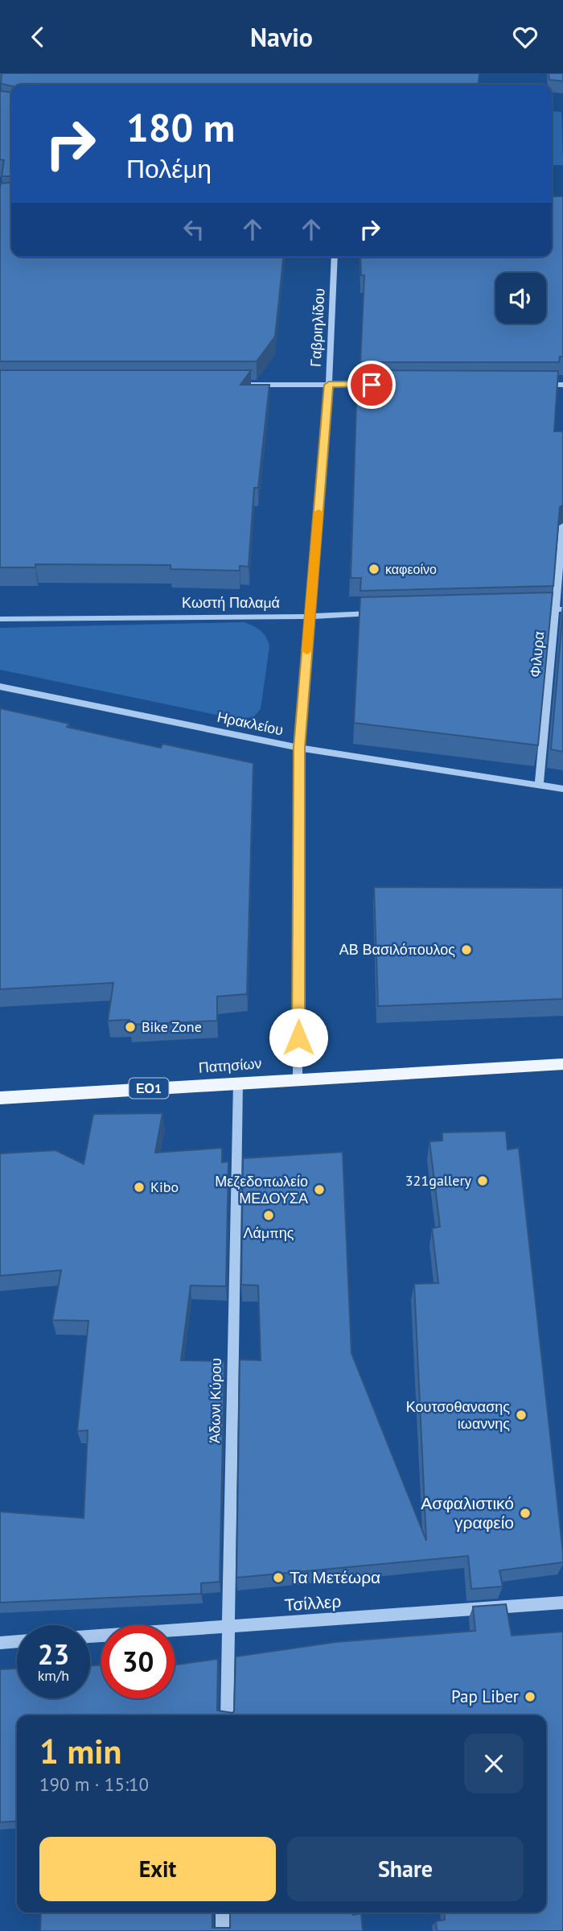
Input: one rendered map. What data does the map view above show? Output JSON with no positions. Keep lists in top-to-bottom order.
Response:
{
  "streets": {
    "main road": ["Πατησίων", "ΕΟ1"],
    "street": [
      "Γαβριηλίδου",
      "Κωστή Παλαμά",
      "Φιλυρα",
      "Ηρακλείου",
      "Άδωνι Κύρου",
      "Τσίλλερ"
    ]
  },
  "crossings": [
    ["Γαβριηλίδου", "Κωστή Παλαμά"],
    ["Γαβριηλίδου", "Ηρακλείου"],
    ["Γαβριηλίδου", "Πατησίων"],
    ["Φιλυρα", "Ηρακλείου"],
    ["Πατησίων", "Άδωνι Κύρου"],
    ["Άδωνι Κύρου", "Τσίλλερ"]
  ],
  "places": [
    "καφεοίνο",
    "ΑΒ Βασιλόπουλος",
    "Bike Zone",
    "321gallery",
    "Kibo",
    "Μεζεδοπωλείο ΜΕΔΟΥΣΑ",
    "Λάμπης",
    "Κουτσοθανασης ιωαννης",
    "Ασφαλιστικό γραφείο",
    "Τα Μετέωρα",
    "Pap Liber"
  ],
  "page": {
    "header": "Navio",
    "turn": ["180 m", "Πολέμη"],
    "speed": "23 km/h",
    "limit": "30",
    "heading": ["1 min", "190 m · 15:10"],
    "buttons": ["Exit", "Share"]
  }
}
